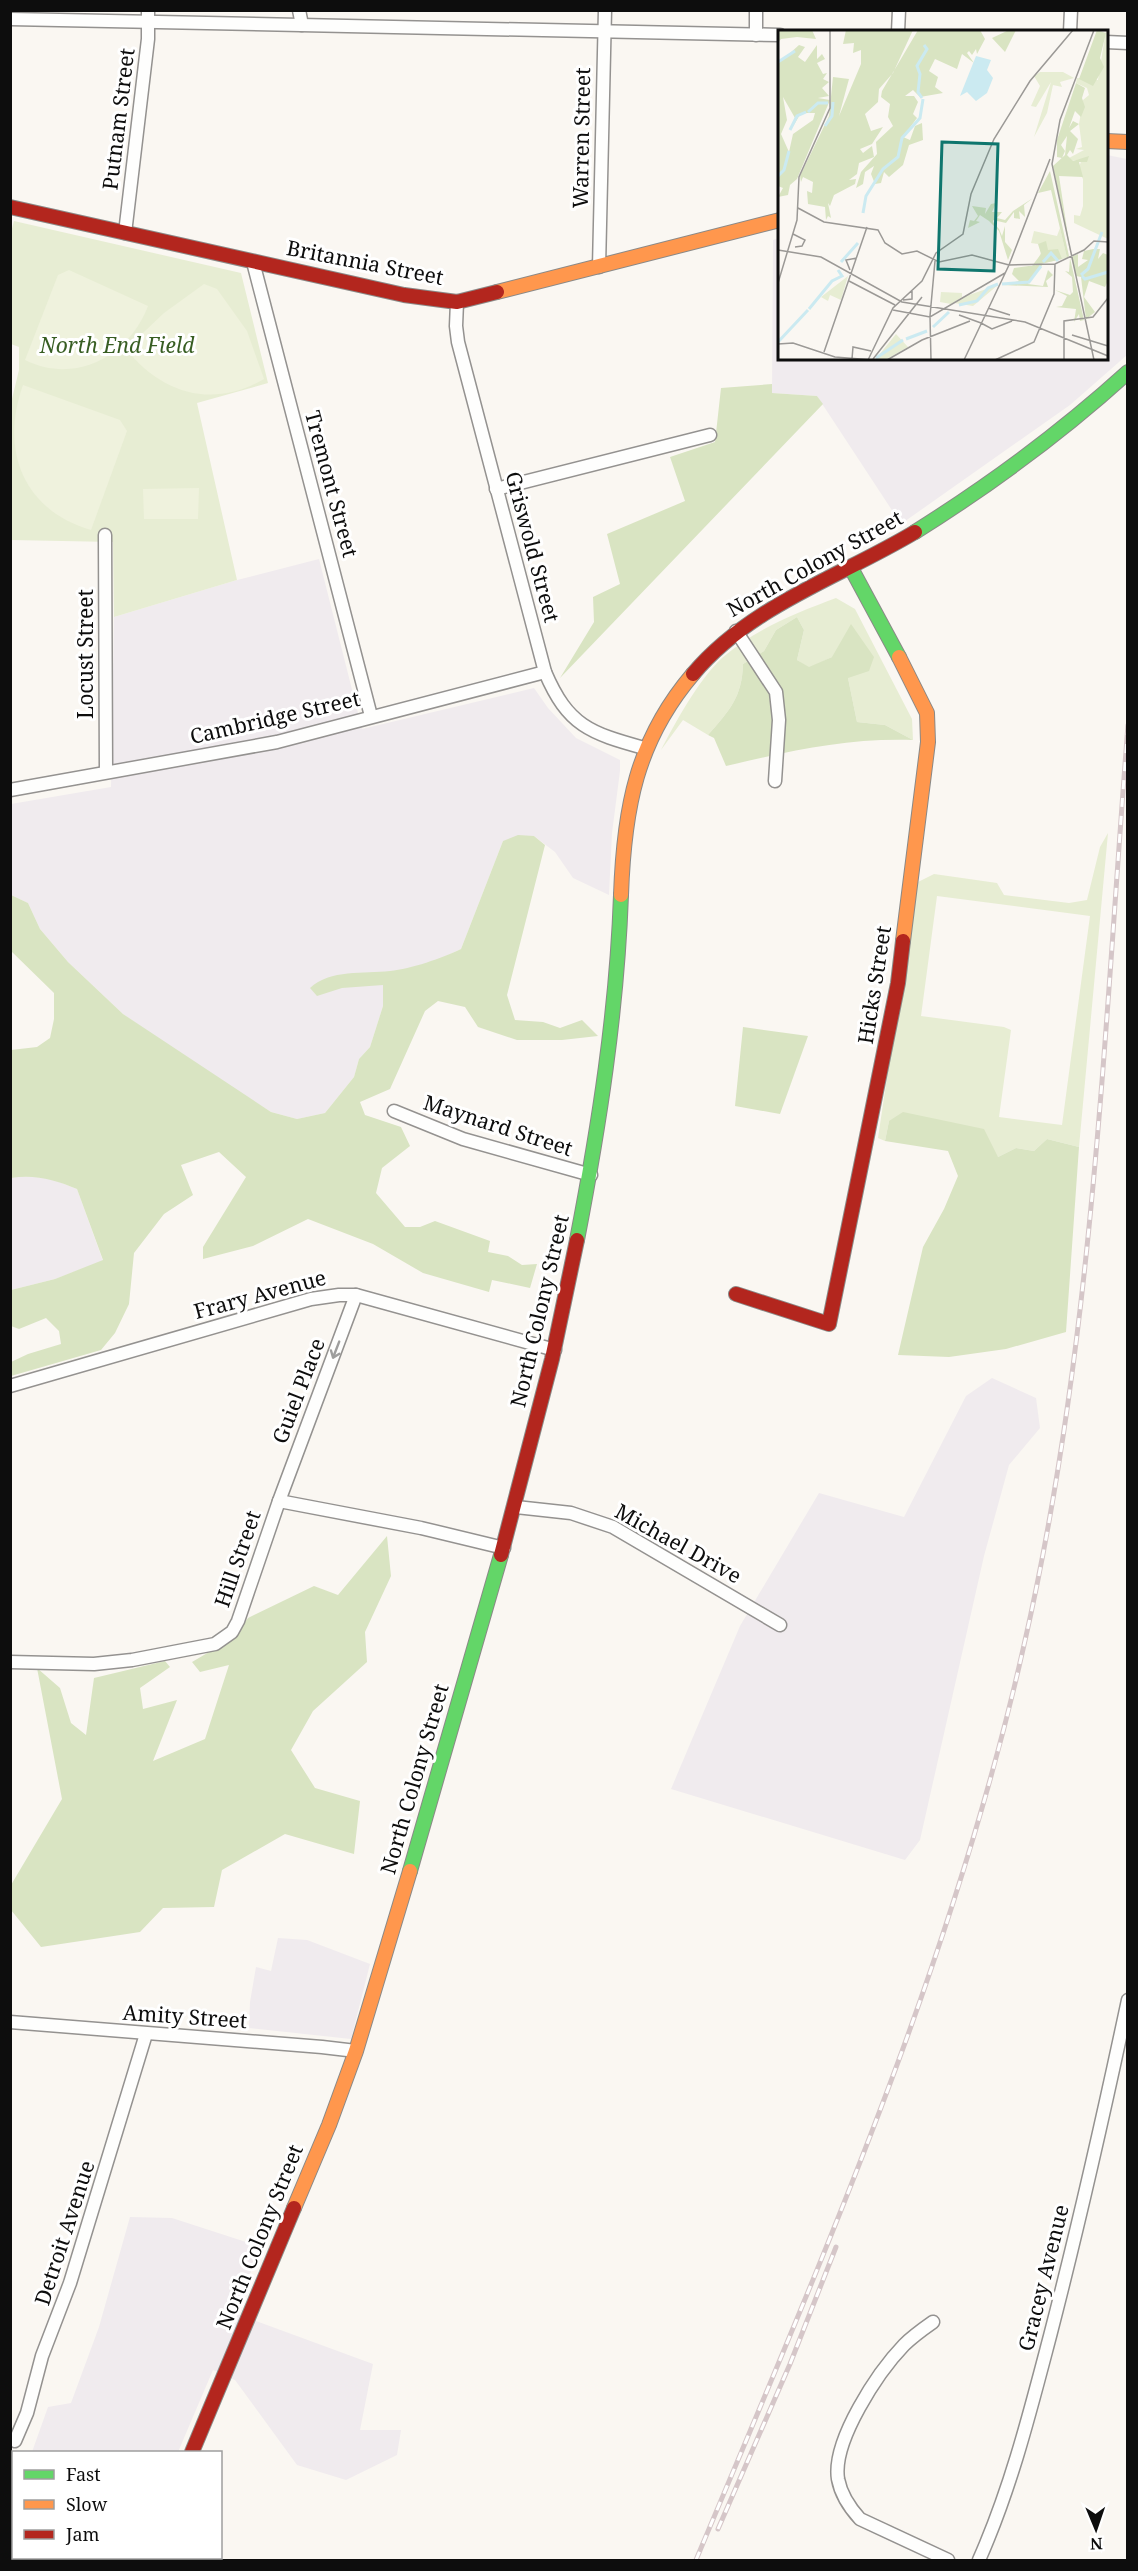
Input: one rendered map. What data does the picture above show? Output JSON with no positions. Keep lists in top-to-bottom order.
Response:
{
  "streets": {
    "main road": ["Britannia Street", "North Colony Street", "Hicks Street"],
    "street": [
      "Putnam Street",
      "Warren Street",
      "Tremont Street",
      "Griswold Street",
      "Locust Street",
      "Cambridge Street",
      "Maynard Street",
      "Frary Avenue",
      "Guiel Place",
      "Michael Drive",
      "Hill Street",
      "Amity Street",
      "Detroit Avenue",
      "Gracey Avenue"
    ]
  },
  "crossings": [
    ["Putnam Street", "Britannia Street"],
    ["Warren Street", "Britannia Street"],
    ["Britannia Street", "Tremont Street"],
    ["Britannia Street", "Griswold Street"],
    ["Tremont Street", "Cambridge Street"],
    ["Griswold Street", "North Colony Street"],
    ["Griswold Street", "Cambridge Street"],
    ["North Colony Street", "Hicks Street"],
    ["North Colony Street", "Maynard Street"],
    ["North Colony Street", "Frary Avenue"],
    ["North Colony Street", "Michael Drive"],
    ["North Colony Street", "Hill Street"],
    ["North Colony Street", "Amity Street"],
    ["Locust Street", "Cambridge Street"],
    ["Frary Avenue", "Guiel Place"],
    ["Guiel Place", "Hill Street"],
    ["Amity Street", "Detroit Avenue"]
  ],
  "one_way": ["Guiel Place"],
  "parks": ["North End Field"],
  "legend": ["Fast", "Slow", "Jam"],
  "north": "bottom"
}
